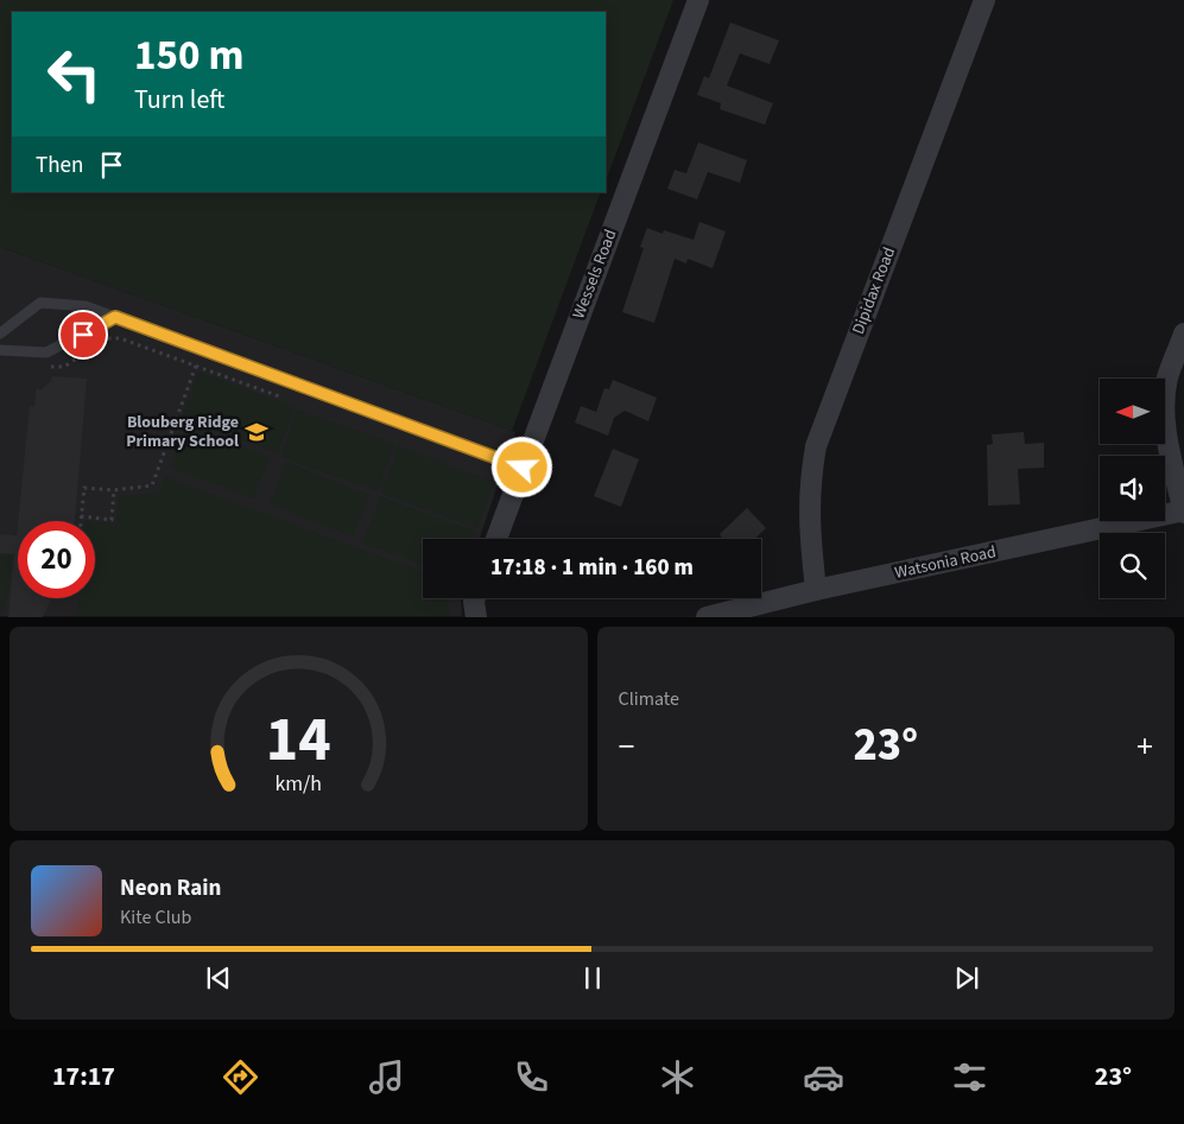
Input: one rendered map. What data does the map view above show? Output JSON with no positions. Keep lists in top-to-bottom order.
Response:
{
  "streets": {
    "street": ["Wessels Road", "Dipidax Road", "Watsonia Road"]
  },
  "crossings": [
    ["Dipidax Road", "Watsonia Road"]
  ],
  "places": {
    "school or university": ["Blouberg Ridge Primary School"]
  },
  "north": "left",
  "page": {
    "turn": ["150 m", "Turn left"],
    "then": "Then",
    "limit": "20",
    "trip": "17:18 · 1 min · 160 m",
    "tile": "Climate",
    "heat": ["−", "23°", "+"],
    "song": ["Neon Rain", "Kite Club"],
    "tabs": ["17:17", "23°"],
    "gauge": ["14", "km/h"]
  }
}
